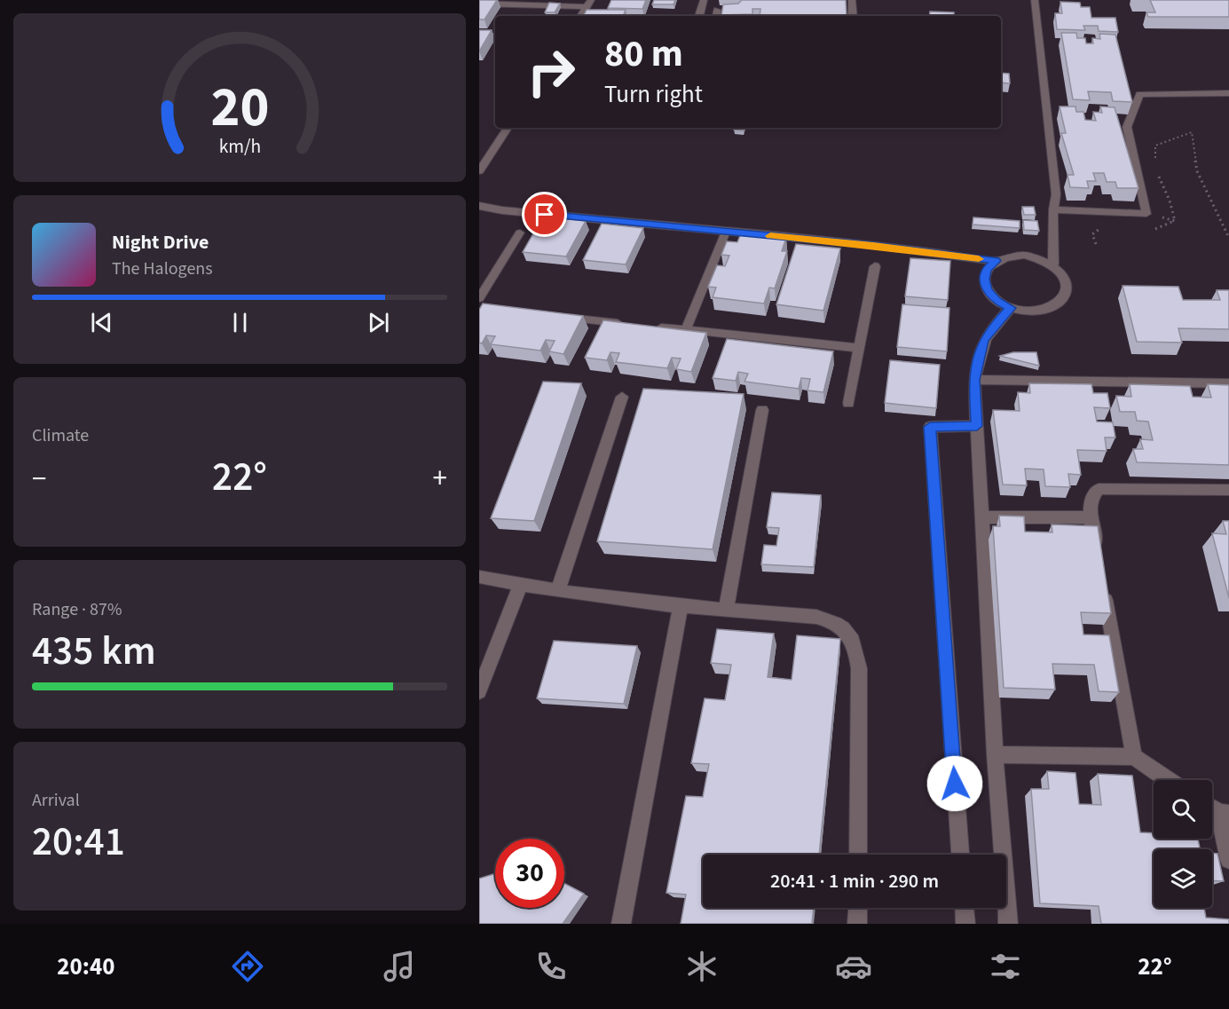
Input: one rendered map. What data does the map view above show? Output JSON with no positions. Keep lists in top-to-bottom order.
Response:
{
  "page": {
    "turn": ["80 m", "Turn right"],
    "song": ["Night Drive", "The Halogens"],
    "tile": [
      "Climate",
      ["Range · 87%", "435 km"],
      ["Arrival", "20:41"]
    ],
    "heat": ["−", "22°", "+"],
    "limit": "30",
    "trip": "20:41 · 1 min · 290 m",
    "tabs": ["20:40", "22°"],
    "gauge": ["20", "km/h"]
  }
}
